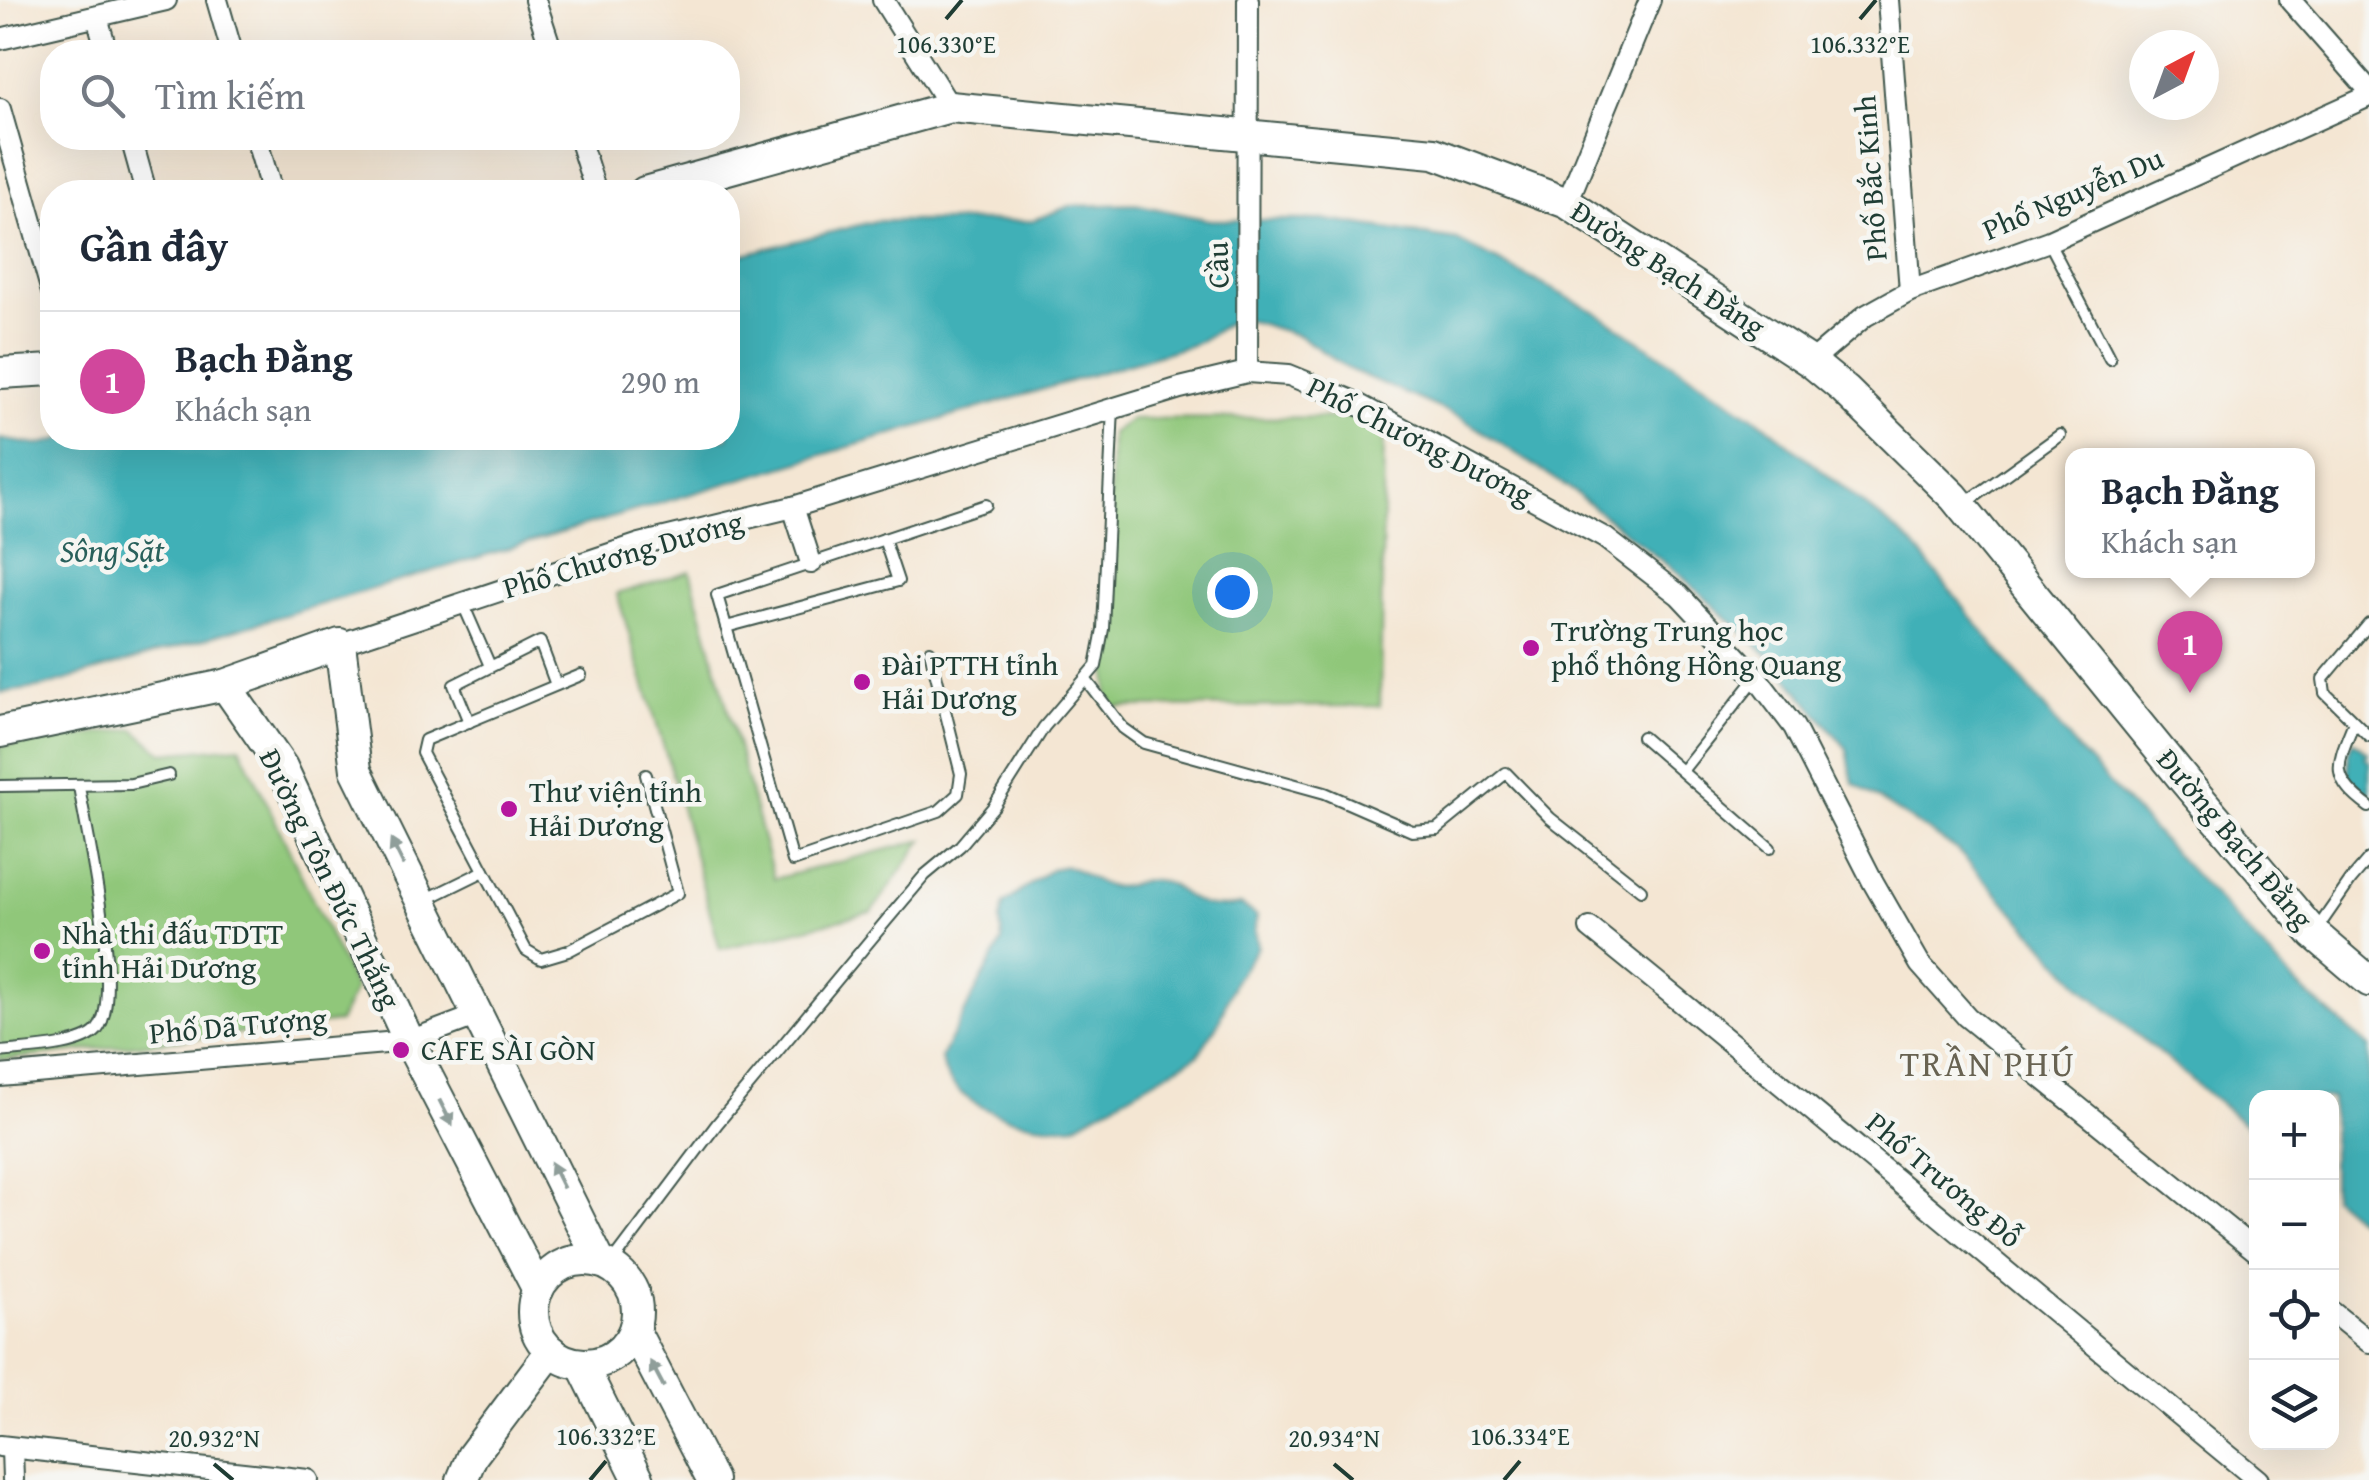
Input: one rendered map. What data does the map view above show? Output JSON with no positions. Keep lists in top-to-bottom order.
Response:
{
  "streets": {
    "street": [
      "Phố Bắc Kinh",
      "Phố Nguyễn Du",
      "Cầu",
      "Đường Bạch Đằng",
      "Phố Chương Dương",
      "Đường Tôn Đức Thắng",
      "Phố Dã Tượng",
      "Phố Trương Đỗ"
    ]
  },
  "crossings": [
    ["Phố Bắc Kinh", "Phố Nguyễn Du"],
    ["Phố Nguyễn Du", "Đường Bạch Đằng"],
    ["Cầu", "Đường Bạch Đằng"],
    ["Cầu", "Phố Chương Dương"],
    ["Phố Chương Dương", "Đường Tôn Đức Thắng"],
    ["Đường Tôn Đức Thắng", "Phố Dã Tượng"]
  ],
  "districts": ["TRẦN PHÚ"],
  "water": ["Sông Sặt"],
  "places": [
    "Trường Trung học phổ thông Hồng Quang",
    "Đài PTTH tỉnh Hải Dương",
    "Thư viện tỉnh Hải Dương",
    "Nhà thi đấu TDTT tỉnh Hải Dương",
    "CAFE SÀI GÒN"
  ],
  "north": "top right",
  "page": {
    "search": "Tìm kiếm",
    "heading": "Gần đây",
    "list": [
      {
        "mark": "1",
        "name": "Bạch Đằng",
        "note": "Khách sạn",
        "value": "290 m"
      }
    ],
    "popup": ["Bạch Đằng", "Khách sạn"],
    "pins": "1",
    "map_buttons": ["+", "−"]
  },
  "coordinates": [
    "106.332°E",
    "106.330°E",
    "106.334°E",
    "20.932°N",
    "20.934°N"
  ]
}
